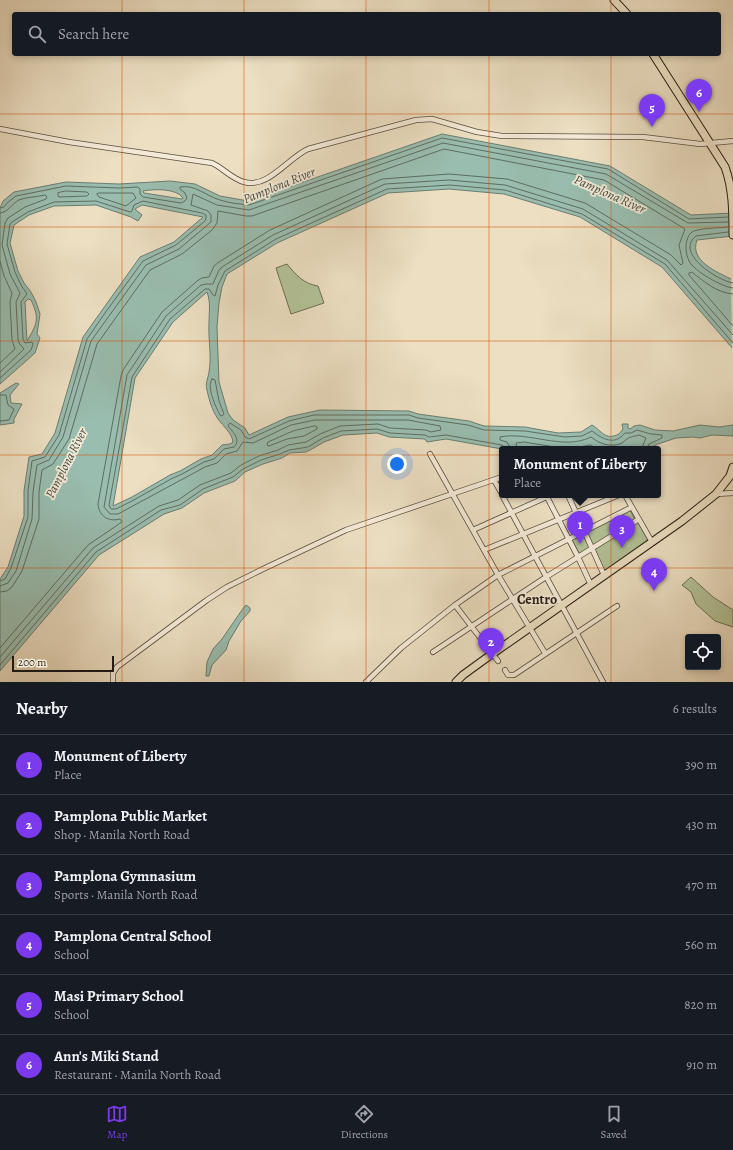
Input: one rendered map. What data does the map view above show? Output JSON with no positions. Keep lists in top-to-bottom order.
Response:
{
  "districts": ["Centro"],
  "water": ["Pamplona River"],
  "scale_bar": "200 m",
  "page": {
    "search": "Search here",
    "pins": [
      "6",
      "5",
      "1",
      "3",
      "4",
      "2"
    ],
    "popup": ["Monument of Liberty", "Place"],
    "scale": "200 m",
    "heading": ["Nearby", "6 results"],
    "list": [
      {
        "mark": "1",
        "name": "Monument of Liberty",
        "note": "Place",
        "value": "390 m"
      },
      {
        "mark": "2",
        "name": "Pamplona Public Market",
        "note": "Shop · Manila North Road",
        "value": "430 m"
      },
      {
        "mark": "3",
        "name": "Pamplona Gymnasium",
        "note": "Sports · Manila North Road",
        "value": "470 m"
      },
      {
        "mark": "4",
        "name": "Pamplona Central School",
        "note": "School",
        "value": "560 m"
      },
      {
        "mark": "5",
        "name": "Masi Primary School",
        "note": "School",
        "value": "820 m"
      },
      {
        "mark": "6",
        "name": "Ann's Miki Stand",
        "note": "Restaurant · Manila North Road",
        "value": "910 m"
      }
    ],
    "nav": ["Map", "Directions", "Saved"]
  }
}
